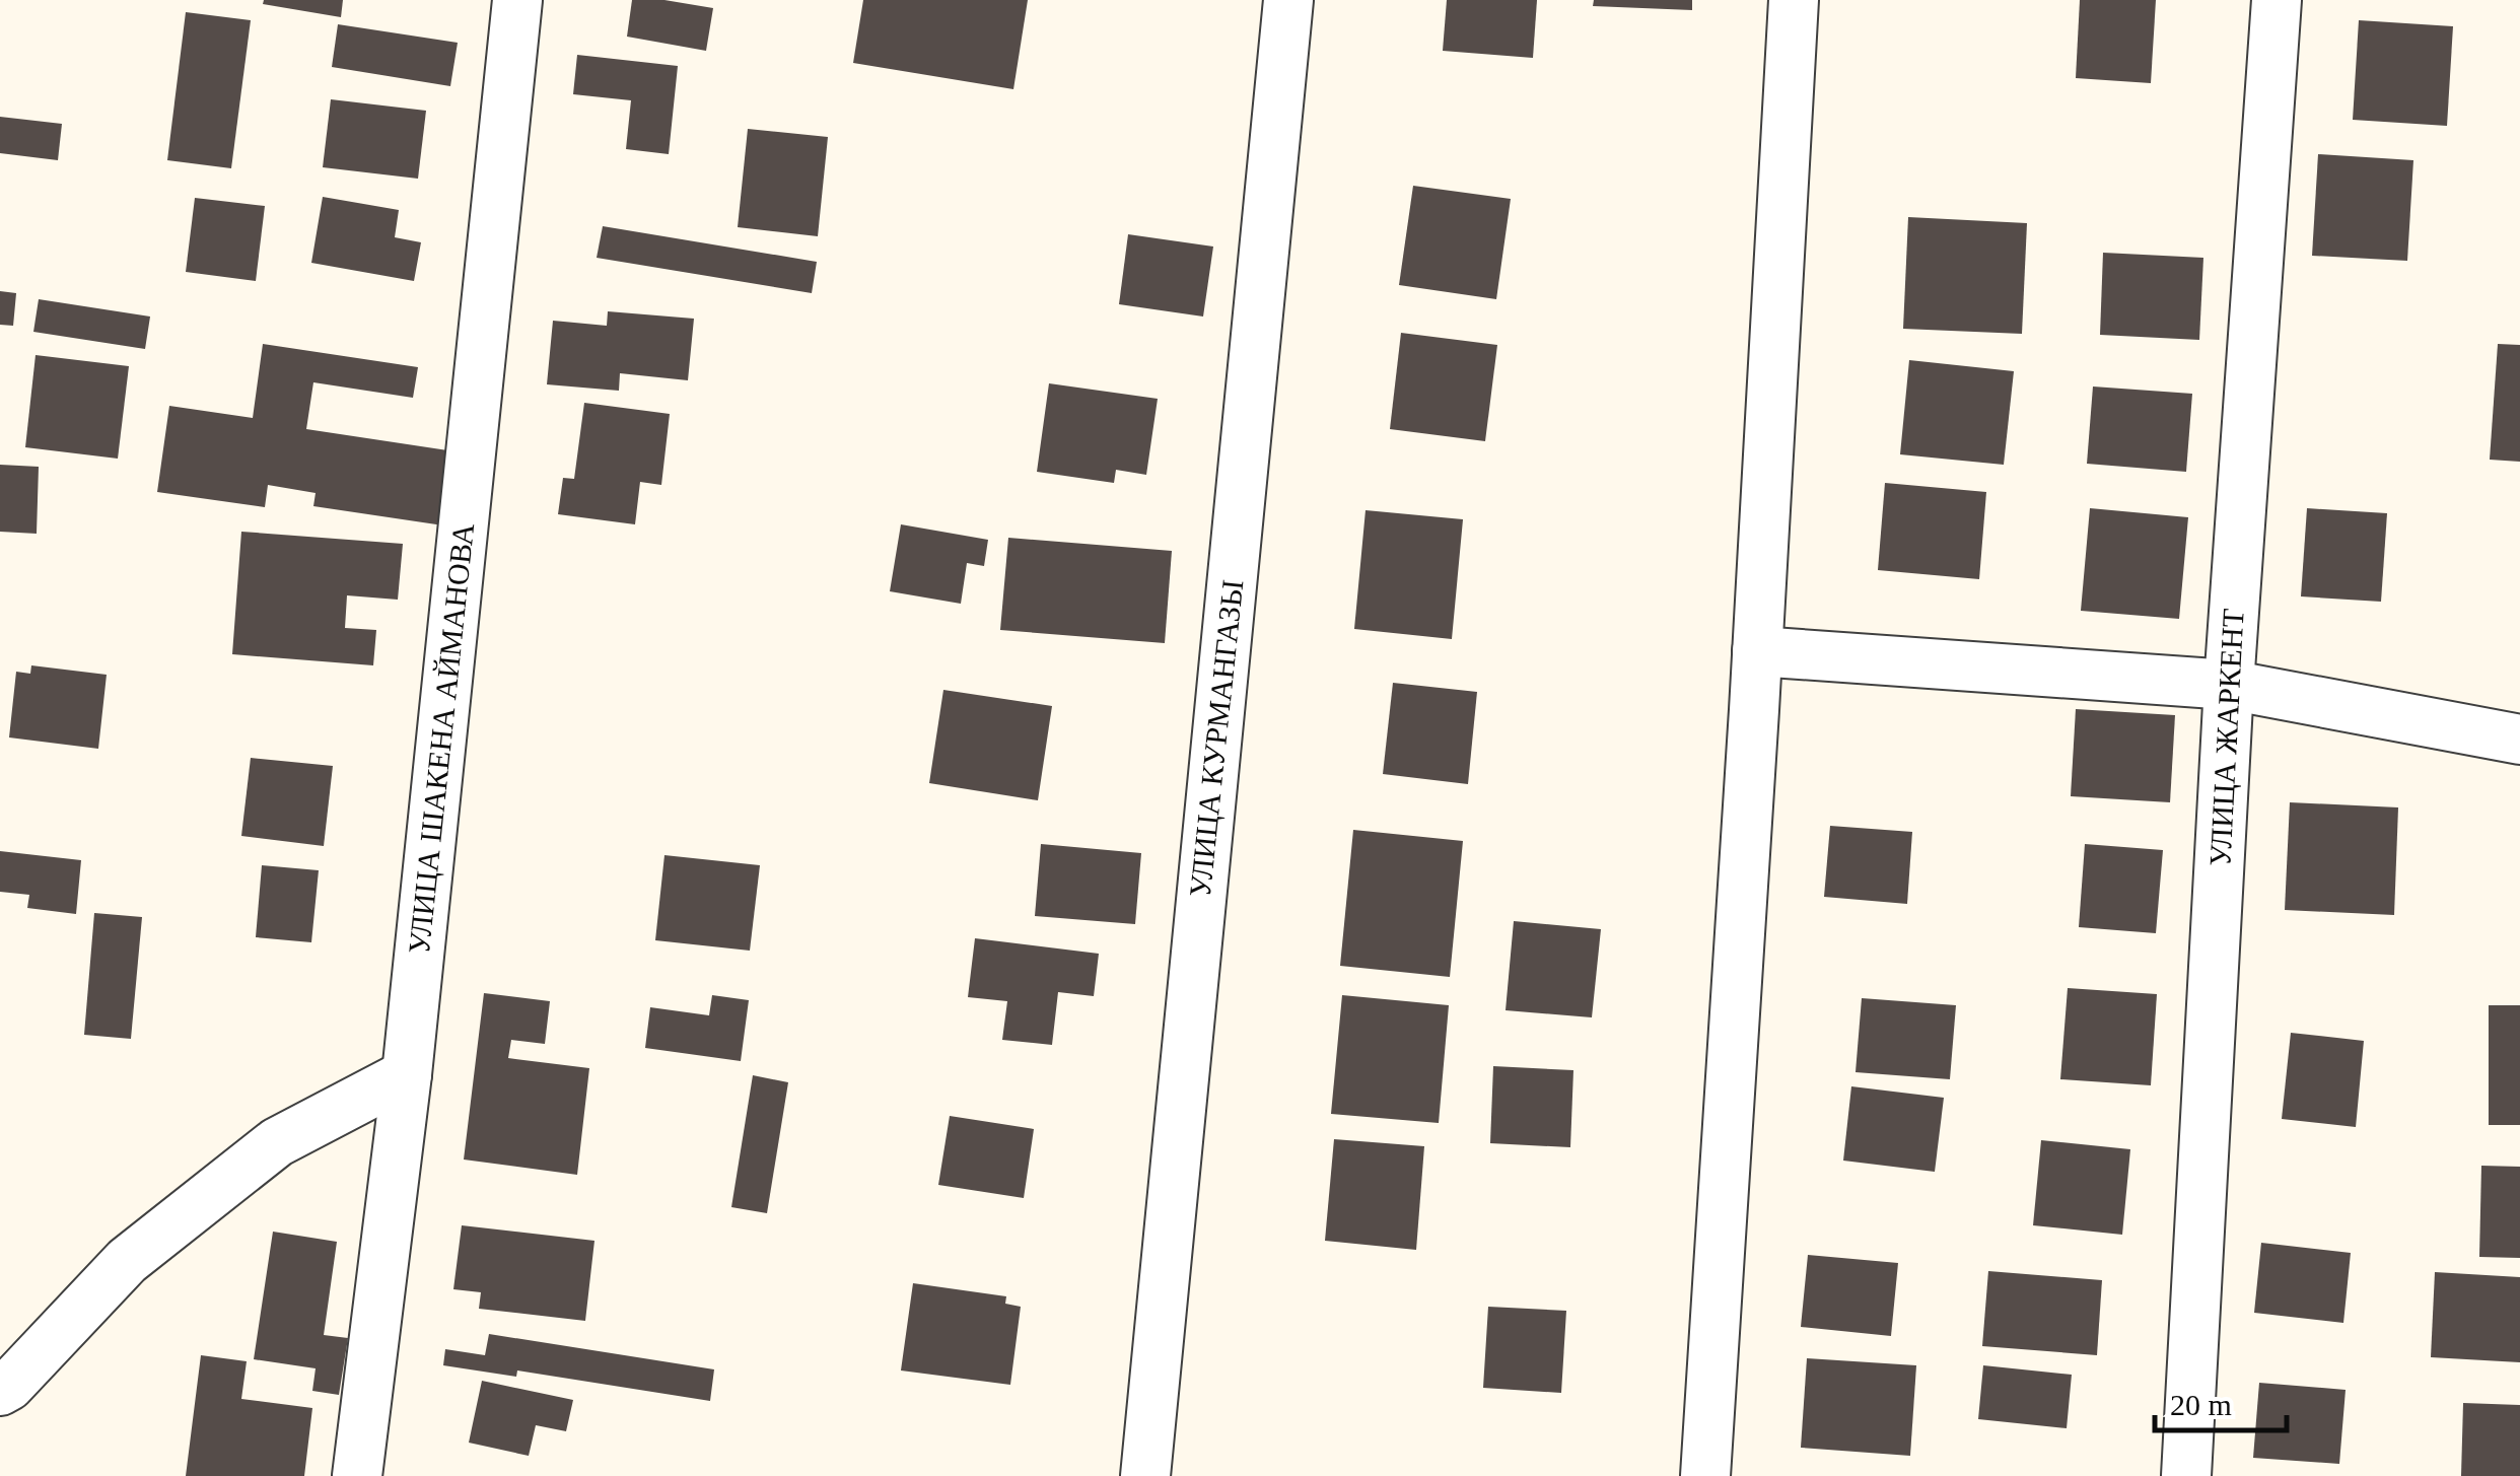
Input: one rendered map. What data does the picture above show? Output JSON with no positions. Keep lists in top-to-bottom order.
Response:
{
  "streets": {
    "street": ["УЛИЦА ЖАРКЕНТ", "УЛИЦА ШАКЕНА АЙМАНОВА", "УЛИЦА КУРМАНГАЗЫ"]
  },
  "scale_bar": "20 m"
}
